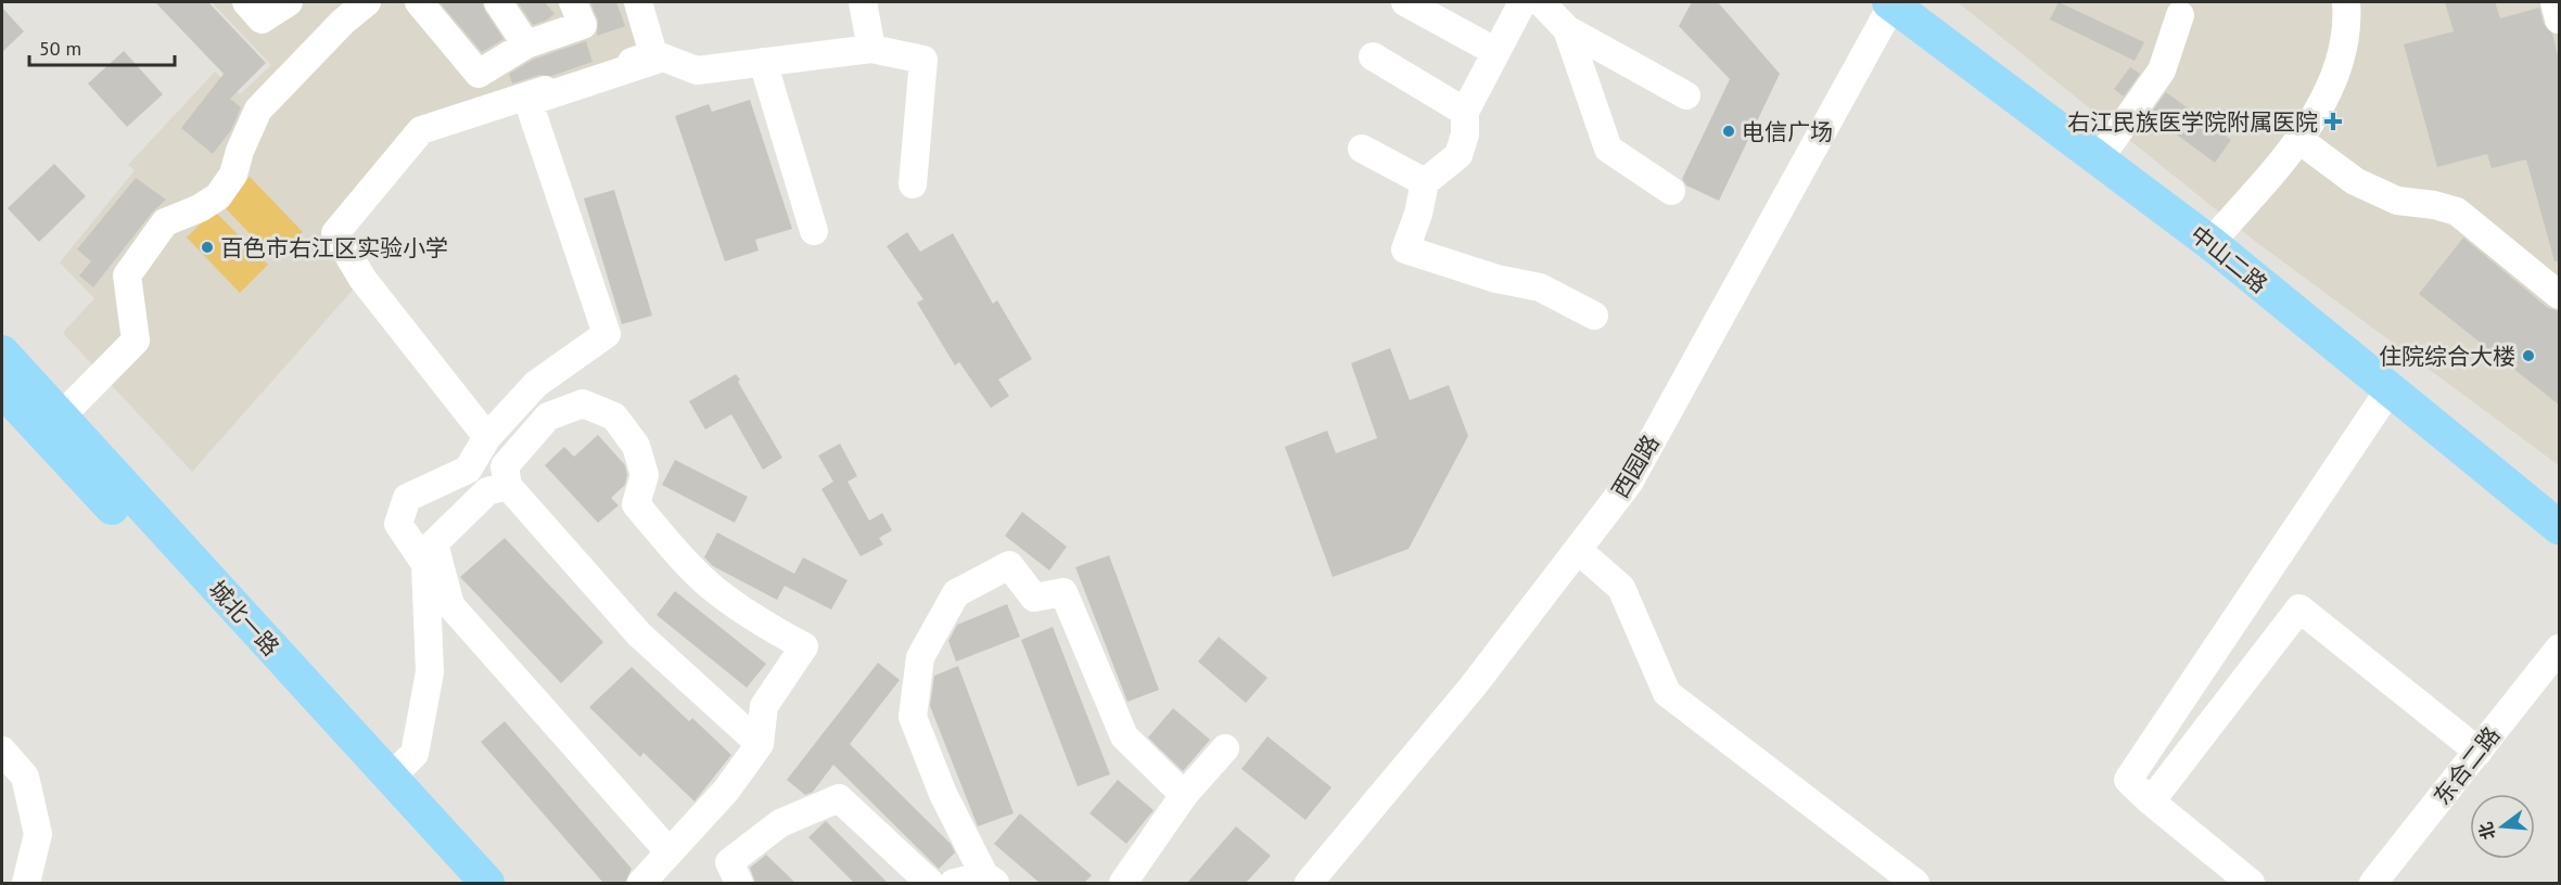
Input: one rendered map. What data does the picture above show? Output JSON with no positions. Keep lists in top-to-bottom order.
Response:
{
  "streets": {
    "main road": ["中山二路", "城北一路"],
    "street": ["西园路", "东合二路"]
  },
  "crossings": [
    ["中山二路", "西园路"]
  ],
  "places": {
    "health": ["右江民族医学院附属医院"],
    "other": ["电信广场", "百色市右江区实验小学", "住院综合大楼"]
  },
  "scale_bar": "50 m",
  "north": "left"
}
